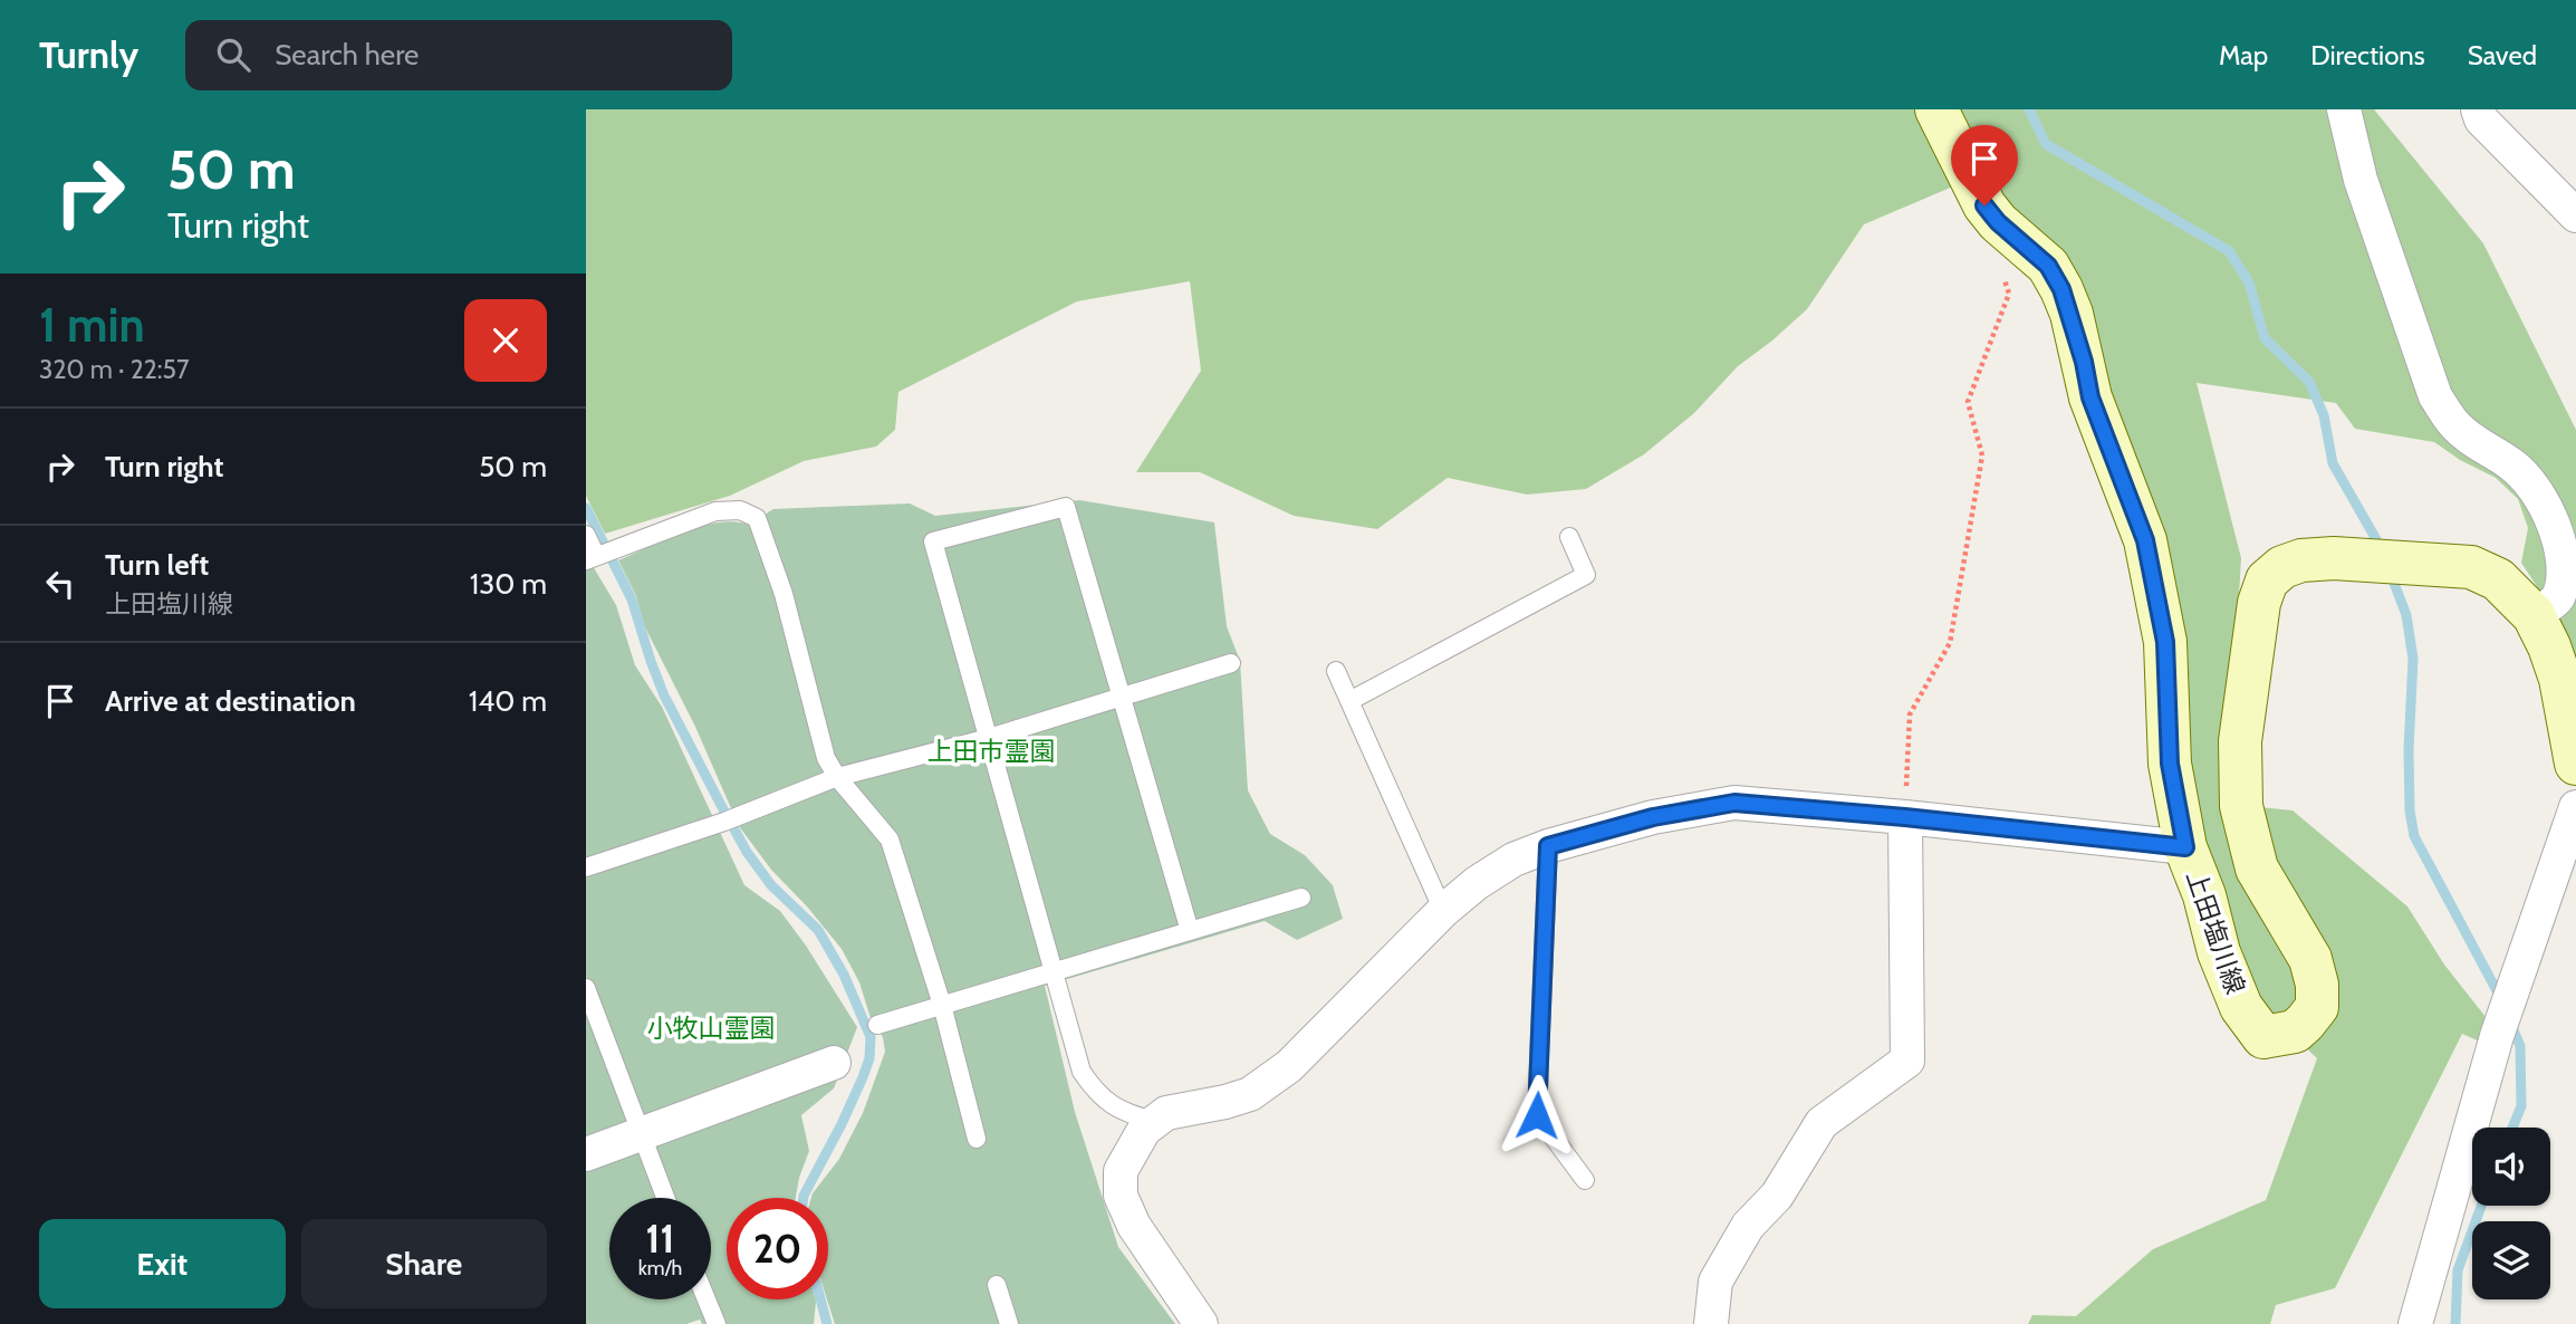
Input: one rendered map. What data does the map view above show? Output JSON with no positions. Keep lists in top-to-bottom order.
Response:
{
  "streets": {
    "main road": ["上田塩川線"]
  },
  "parks": ["上田市霊園", "小牧山霊園"],
  "page": {
    "header": "Turnly",
    "search": "Search here",
    "nav": ["Map", "Directions", "Saved"],
    "turn": ["50 m", "Turn right"],
    "heading": ["1 min", "320 m · 22:57"],
    "list": [
      {
        "name": "Turn right",
        "value": "50 m"
      },
      {
        "name": "Turn left",
        "note": "上田塩川線",
        "value": "130 m"
      },
      {
        "name": "Arrive at destination",
        "value": "140 m"
      }
    ],
    "speed": "11 km/h",
    "limit": "20",
    "buttons": ["Exit", "Share"]
  }
}
